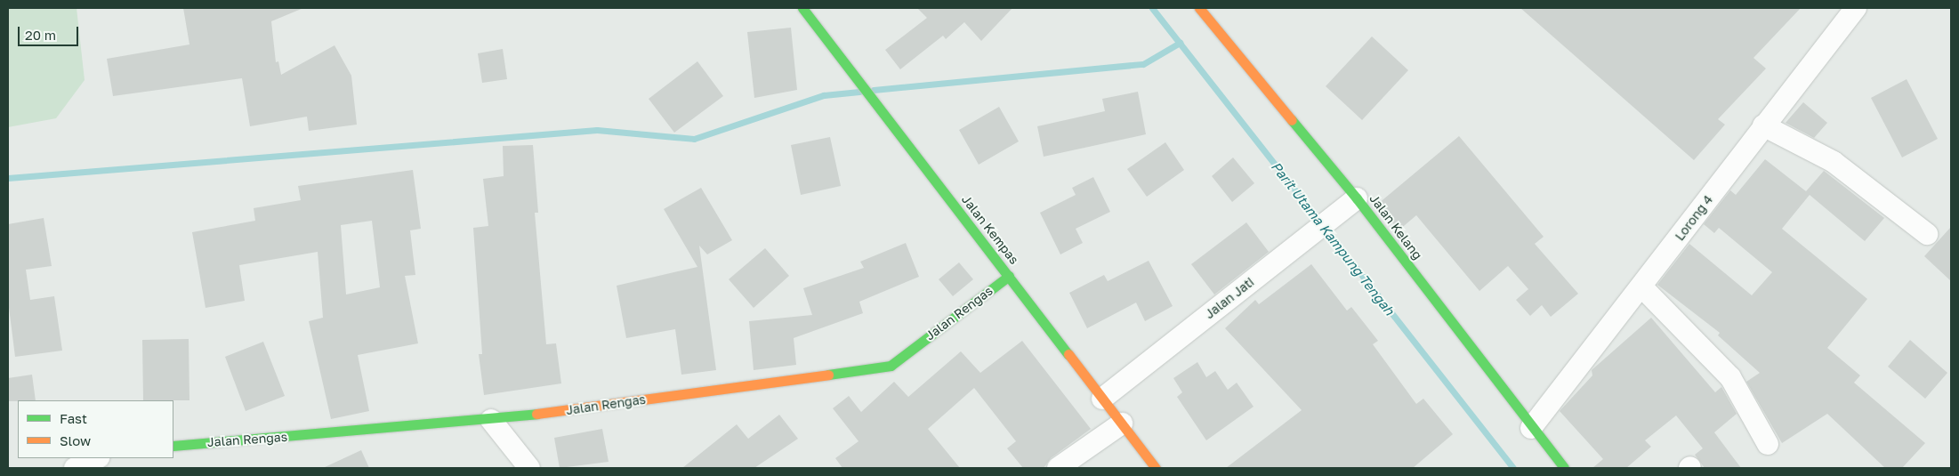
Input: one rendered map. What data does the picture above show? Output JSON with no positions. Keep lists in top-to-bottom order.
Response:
{
  "streets": {
    "street": [
      "Lorong 4",
      "Jalan Kelang",
      "Jalan Kempas",
      "Jalan Jati",
      "Jalan Rengas"
    ]
  },
  "crossings": [
    ["Lorong 4", "Jalan Kelang"],
    ["Jalan Kelang", "Jalan Jati"],
    ["Jalan Kempas", "Jalan Jati"],
    ["Jalan Kempas", "Jalan Rengas"]
  ],
  "water": ["Parit Utama Kampung Tengah"],
  "legend": ["Fast", "Slow"],
  "scale_bar": "20 m"
}
